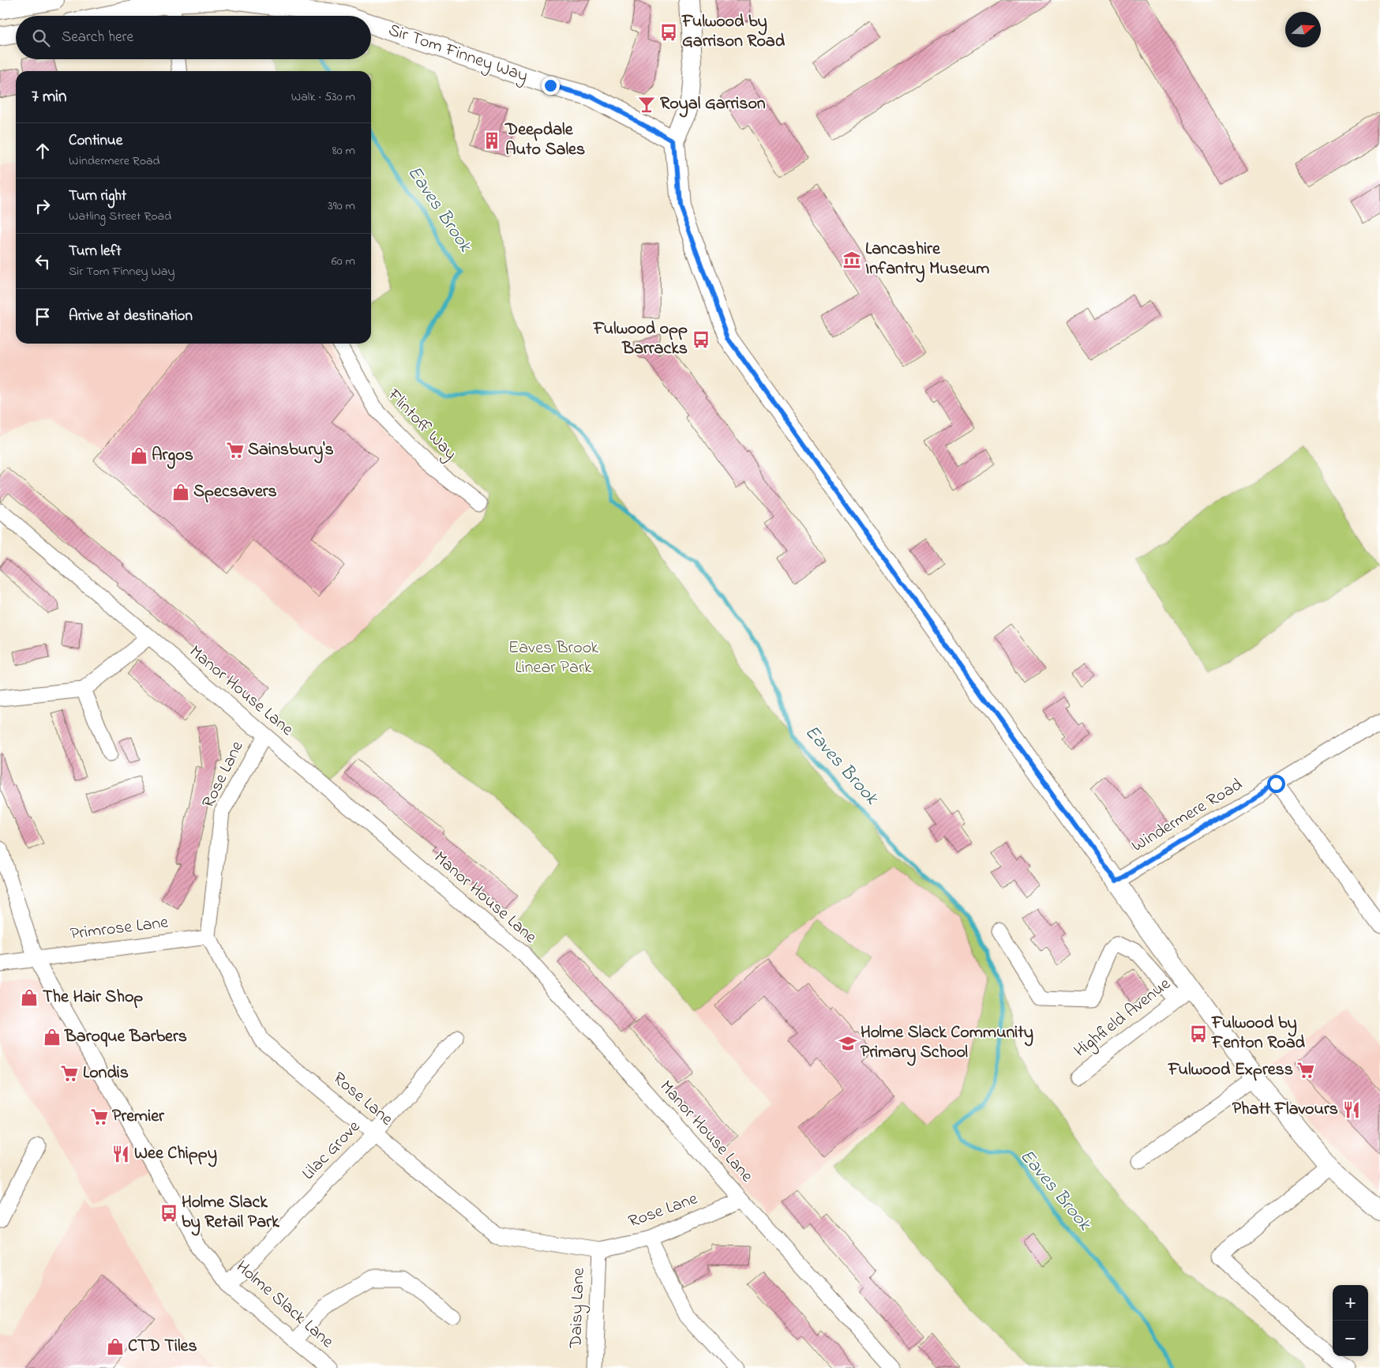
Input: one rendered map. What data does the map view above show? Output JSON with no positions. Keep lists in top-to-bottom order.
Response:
{
  "streets": {
    "main road": ["Sir Tom Finney Way"],
    "street": [
      "Flintoff Way",
      "Manor House Lane",
      "Rose Lane",
      "Windermere Road",
      "Primrose Lane",
      "Highfield Avenue",
      "Lilac Grove",
      "Holme Slack Lane",
      "Daisy Lane"
    ]
  },
  "crossings": [
    ["Manor House Lane", "Rose Lane"],
    ["Rose Lane", "Primrose Lane"],
    ["Rose Lane", "Lilac Grove"],
    ["Rose Lane", "Daisy Lane"],
    ["Primrose Lane", "Holme Slack Lane"],
    ["Lilac Grove", "Holme Slack Lane"]
  ],
  "water": ["Eaves Brook"],
  "parks": ["Eaves Brook Linear Park"],
  "places": {
    "bus stop": [
      "Fulwood by Garrison Road",
      "Fulwood opp Barracks",
      "Fulwood by Fenton Road",
      "Holme Slack by Retail Park"
    ],
    "bar": ["Royal Garrison"],
    "building": ["Deepdale Auto Sales"],
    "museum": ["Lancashire Infantry Museum"],
    "supermarket": [
      "Sainsbury's",
      "Fulwood Express",
      "Londis",
      "Premier"
    ],
    "shop": [
      "Argos",
      "Specsavers",
      "The Hair Shop",
      "Baroque Barbers",
      "CTD Tiles"
    ],
    "school or university": ["Holme Slack Community Primary School"],
    "restaurant": ["Phatt Flavours", "Wee Chippy"]
  },
  "north": "right",
  "page": {
    "search": "Search here",
    "heading": ["7 min", "Walk · 530 m"],
    "list": [
      ["Continue", "Windermere Road", "80 m"],
      ["Turn right", "Watling Street Road", "390 m"],
      ["Turn left", "Sir Tom Finney Way", "60 m"],
      "Arrive at destination"
    ],
    "map_buttons": ["+", "−"]
  }
}
